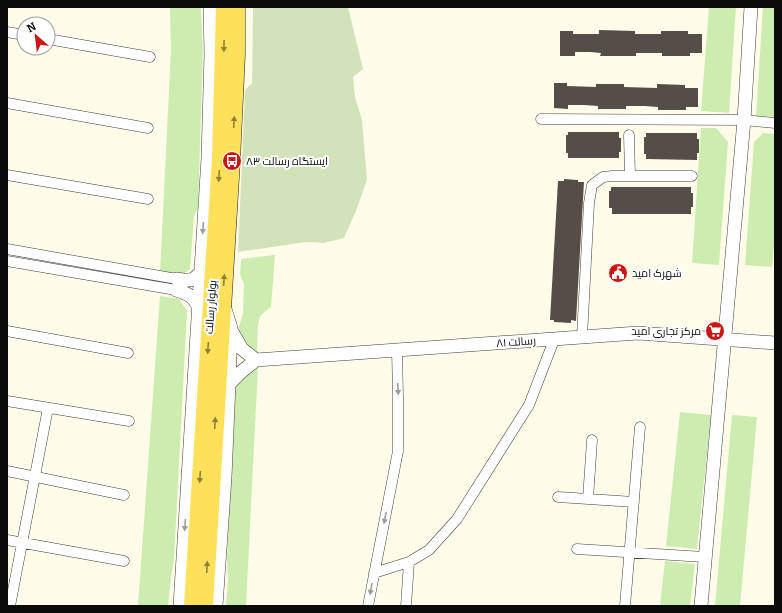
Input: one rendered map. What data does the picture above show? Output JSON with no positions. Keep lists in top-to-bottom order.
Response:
{
  "streets": {
    "main road": ["بولوار رسالت"],
    "street": ["رسالت ۸۱"]
  },
  "places": {
    "bus stop": ["ایستگاه رسالت ۸۳"],
    "public building": ["شهرک امید"],
    "supermarket": ["مرکز تجاری امید"]
  },
  "north": "top left"
}
